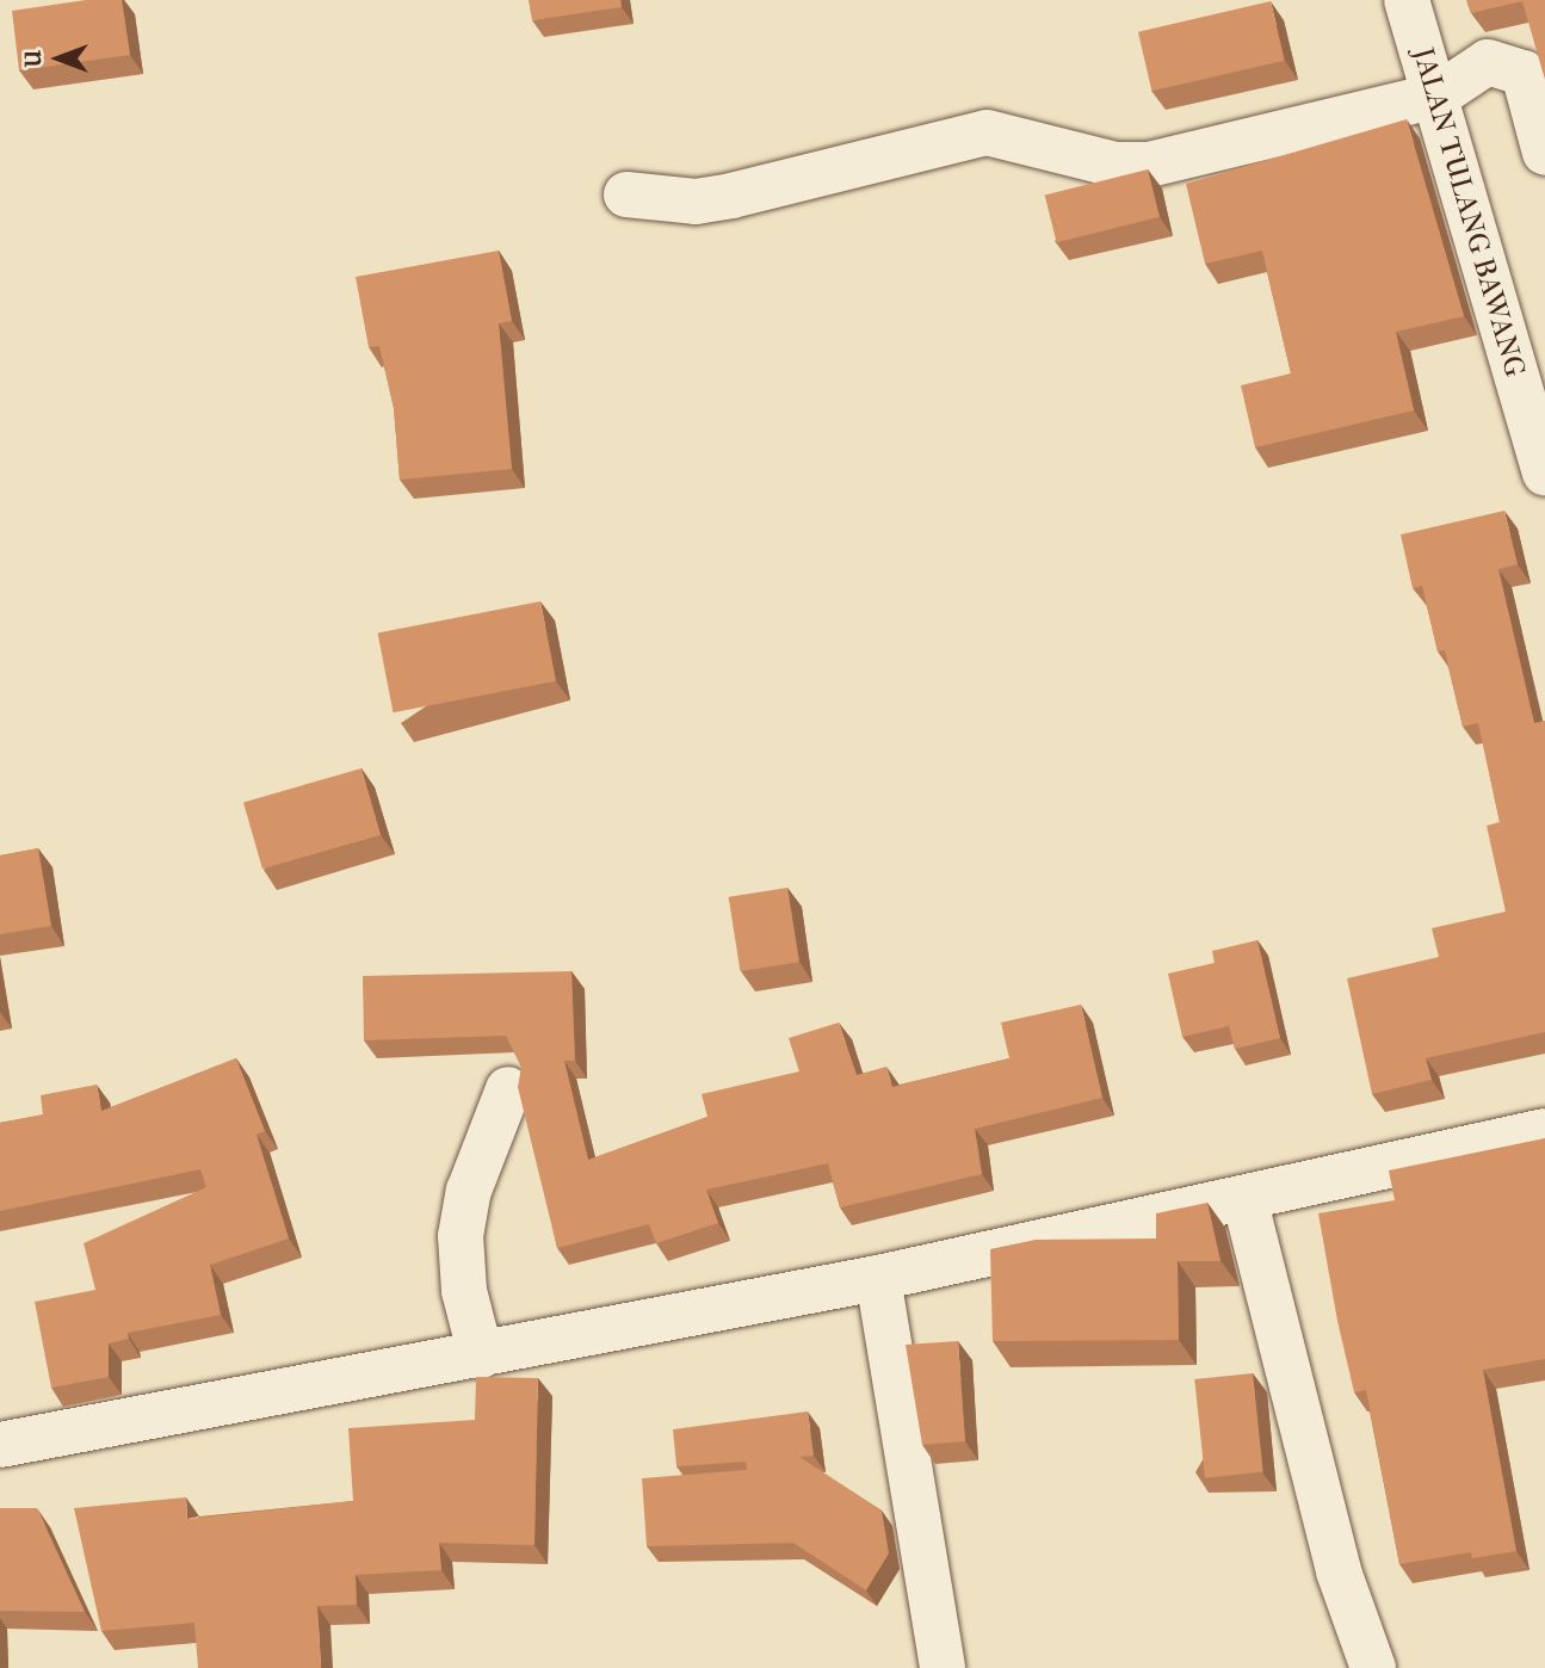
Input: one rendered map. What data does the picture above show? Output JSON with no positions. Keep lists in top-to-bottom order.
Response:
{
  "streets": {
    "street": ["JALAN TULANG BAWANG"]
  },
  "north": "left"
}
